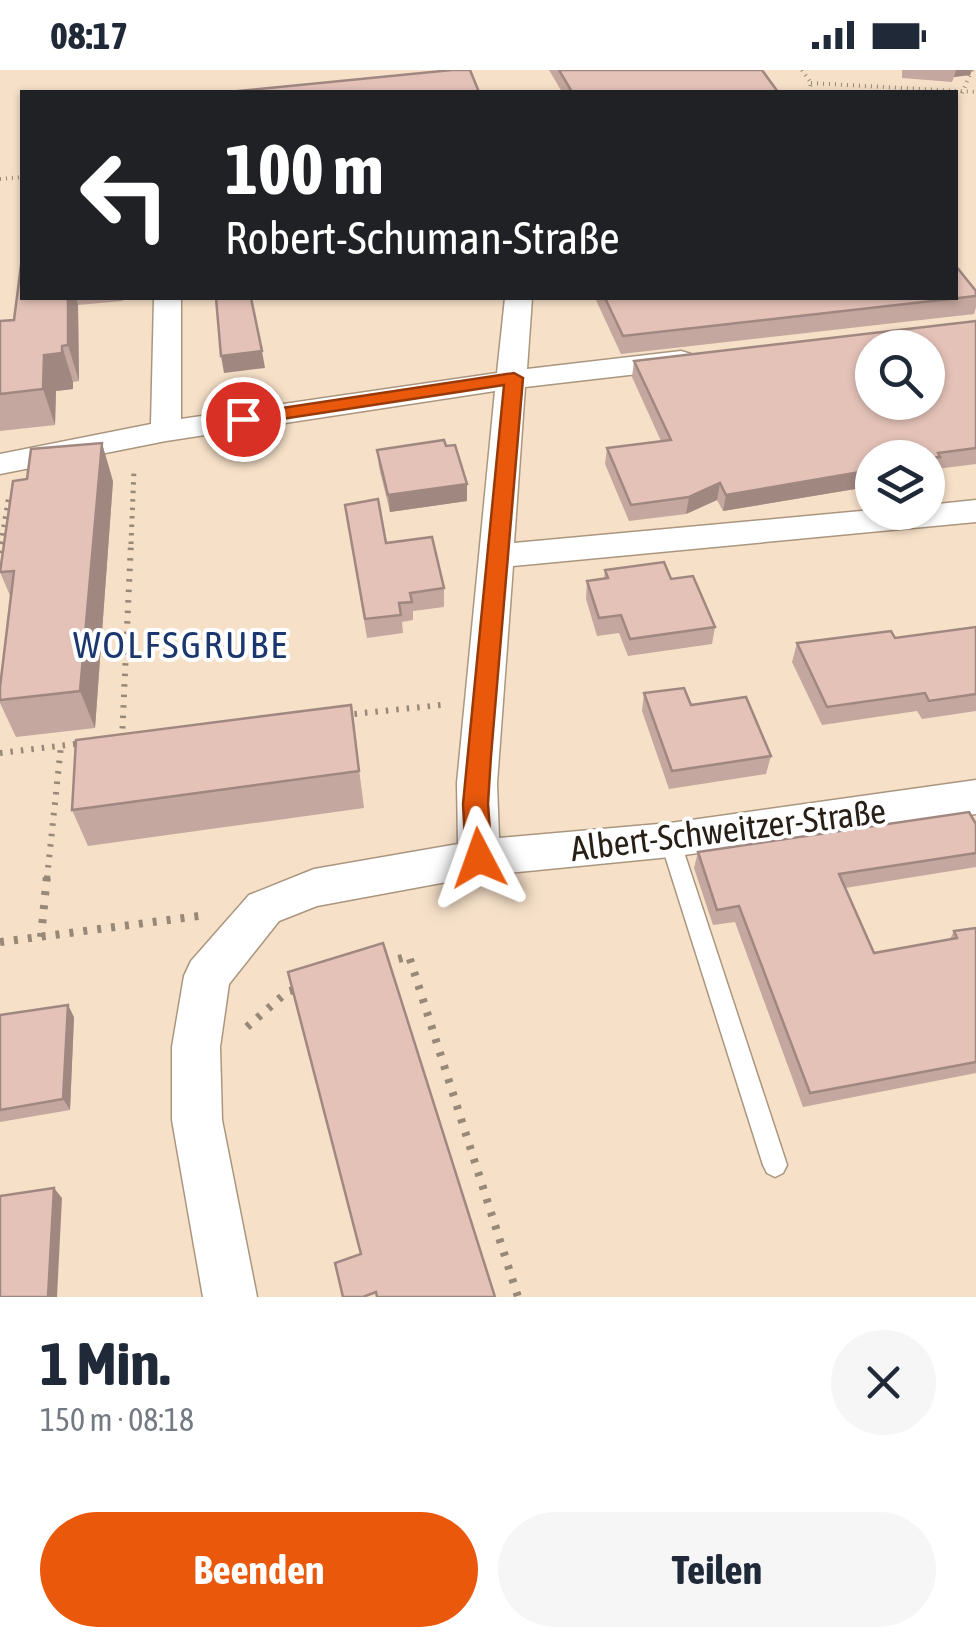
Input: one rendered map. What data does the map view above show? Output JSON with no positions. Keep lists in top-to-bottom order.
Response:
{
  "streets": {
    "street": ["Albert-Schweitzer-Straße"]
  },
  "districts": ["WOLFSGRUBE"],
  "page": {
    "status": "08:17",
    "turn": ["100 m", "Robert-Schuman-Straße"],
    "heading": ["1 Min.", "150 m · 08:18"],
    "buttons": ["Beenden", "Teilen"]
  }
}
